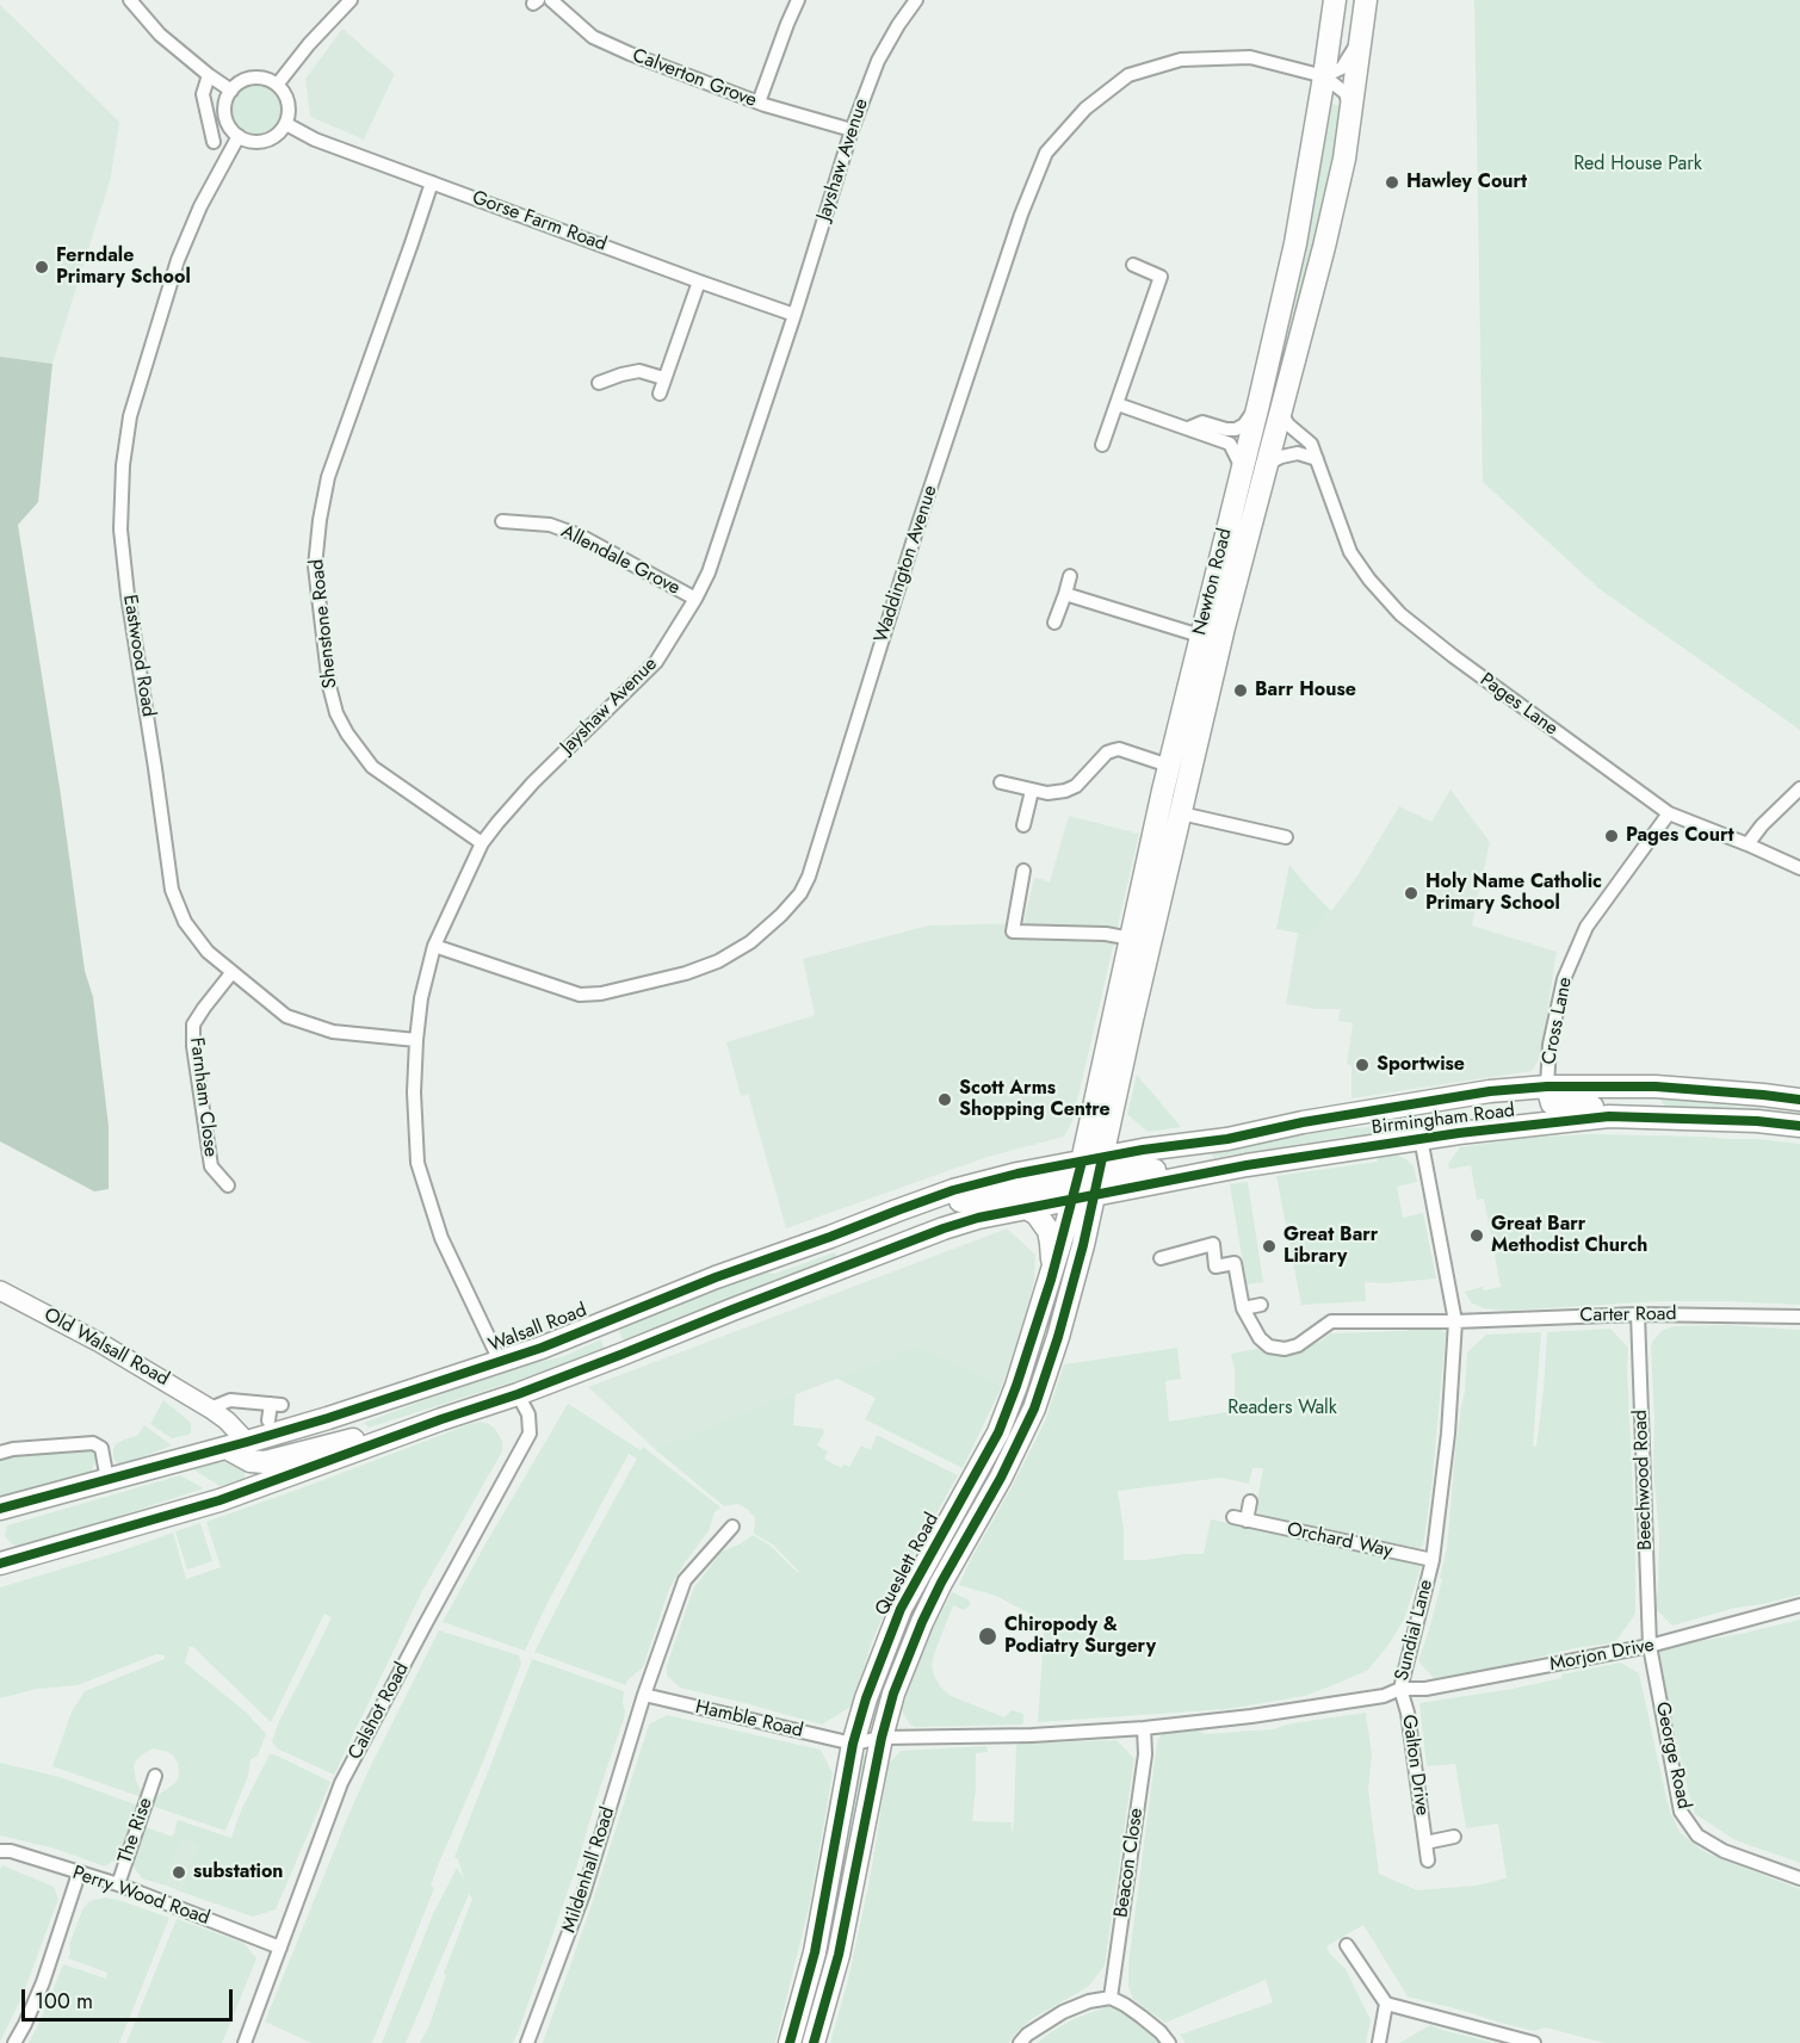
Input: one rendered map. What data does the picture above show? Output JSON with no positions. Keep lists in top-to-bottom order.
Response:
{
  "streets": {
    "highway": [
      "Newton Road",
      "Birmingham Road",
      "Walsall Road",
      "Queslett Road"
    ],
    "main road": ["Old Walsall Road"],
    "street": [
      "Calverton Grove",
      "Jayshaw Avenue",
      "Gorse Farm Road",
      "Allendale Grove",
      "Waddington Avenue",
      "Shenstone Road",
      "Eastwood Road",
      "Pages Lane",
      "Cross Lane",
      "Farnham Close",
      "Carter Road",
      "Beechwood Road",
      "Orchard Way",
      "Sundial Lane",
      "Morjon Drive",
      "Calshot Road",
      "Hamble Road",
      "George Road",
      "Galton Drive",
      "The Rise",
      "Beacon Close",
      "Mildenhall Road",
      "Perry Wood Road"
    ]
  },
  "crossings": [
    ["Calverton Grove", "Jayshaw Avenue"],
    ["Jayshaw Avenue", "Gorse Farm Road"],
    ["Jayshaw Avenue", "Allendale Grove"],
    ["Jayshaw Avenue", "Waddington Avenue"],
    ["Jayshaw Avenue", "Shenstone Road"],
    ["Jayshaw Avenue", "Eastwood Road"],
    ["Jayshaw Avenue", "Walsall Road"],
    ["Gorse Farm Road", "Shenstone Road"],
    ["Gorse Farm Road", "Eastwood Road"],
    ["Waddington Avenue", "Newton Road"],
    ["Newton Road", "Pages Lane"],
    ["Newton Road", "Birmingham Road"],
    ["Newton Road", "Walsall Road"],
    ["Newton Road", "Queslett Road"],
    ["Eastwood Road", "Farnham Close"],
    ["Pages Lane", "Cross Lane"],
    ["Cross Lane", "Birmingham Road"],
    ["Birmingham Road", "Walsall Road"],
    ["Birmingham Road", "Queslett Road"],
    ["Birmingham Road", "Sundial Lane"],
    ["Carter Road", "Beechwood Road"],
    ["Carter Road", "Sundial Lane"],
    ["Walsall Road", "Queslett Road"],
    ["Beechwood Road", "Morjon Drive"],
    ["Beechwood Road", "George Road"],
    ["Orchard Way", "Sundial Lane"],
    ["Queslett Road", "Sundial Lane"],
    ["Queslett Road", "Hamble Road"],
    ["Sundial Lane", "Morjon Drive"],
    ["Sundial Lane", "Galton Drive"],
    ["Sundial Lane", "Beacon Close"],
    ["Morjon Drive", "George Road"],
    ["Morjon Drive", "Galton Drive"],
    ["Calshot Road", "Perry Wood Road"],
    ["Hamble Road", "Mildenhall Road"],
    ["The Rise", "Perry Wood Road"]
  ],
  "parks": ["Red House Park", "Readers Walk"],
  "places": [
    "Hawley Court",
    "Ferndale Primary School",
    "Barr House",
    "Pages Court",
    "Holy Name Catholic Primary School",
    "Sportwise",
    "Scott Arms Shopping Centre",
    "Great Barr Methodist Church",
    "Great Barr Library",
    "Chiropody & Podiatry Surgery",
    "substation"
  ],
  "scale_bar": "100 m"
}
